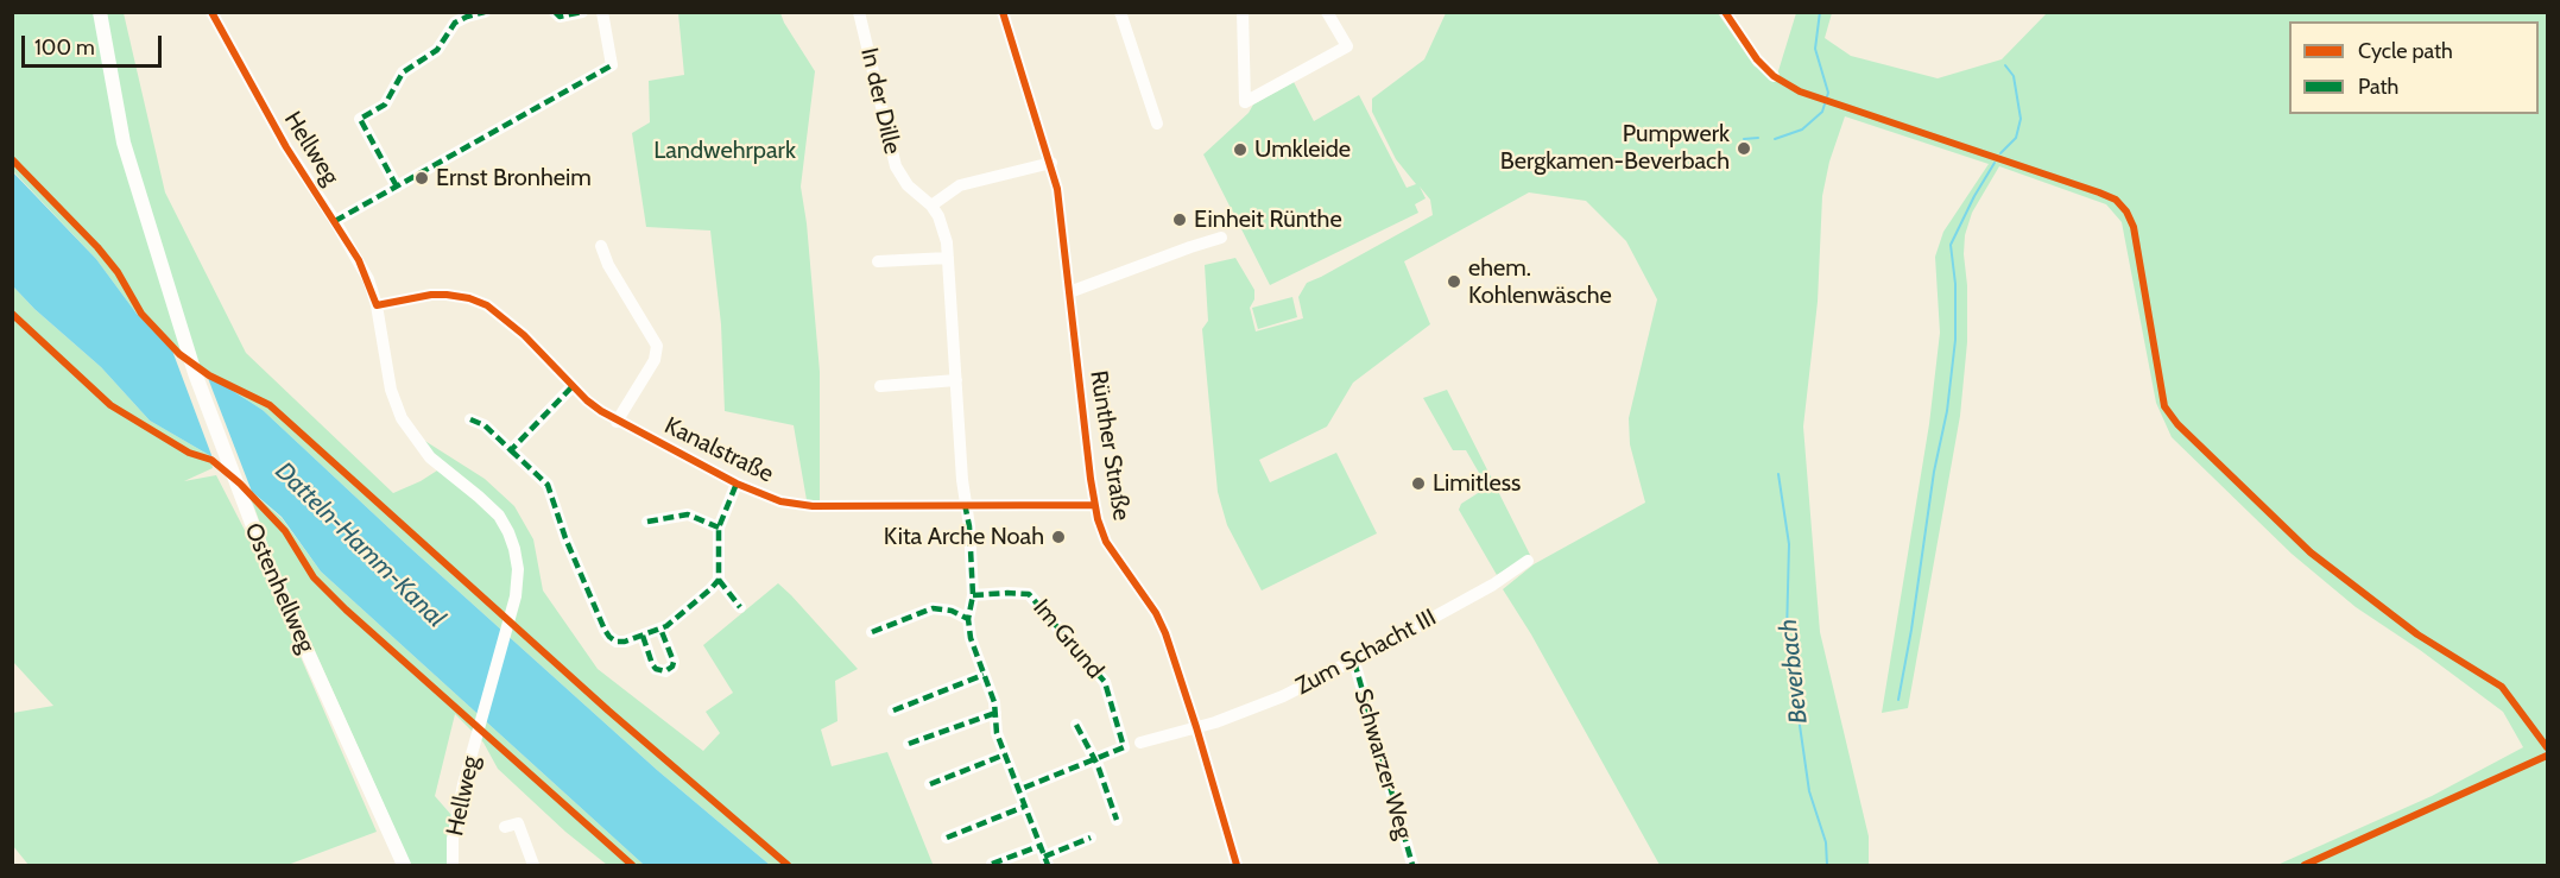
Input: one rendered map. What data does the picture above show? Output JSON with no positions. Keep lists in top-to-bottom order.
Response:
{
  "streets": {
    "main road": ["Ostenhellweg"],
    "street": [
      "In der Dille",
      "Hellweg",
      "Rünther Straße",
      "Kanalstraße",
      "Im Grund",
      "Zum Schacht III",
      "Schwarzer Weg"
    ]
  },
  "crossings": [
    ["In der Dille", "Kanalstraße"],
    ["In der Dille", "Im Grund"],
    ["Hellweg", "Kanalstraße"],
    ["Rünther Straße", "Kanalstraße"],
    ["Rünther Straße", "Zum Schacht III"],
    ["Zum Schacht III", "Schwarzer Weg"]
  ],
  "water": ["Datteln-Hamm-Kanal", "Beverbach"],
  "parks": ["Landwehrpark"],
  "places": [
    "Pumpwerk Bergkamen-Beverbach",
    "Umkleide",
    "Ernst Bronheim",
    "Einheit Rünthe",
    "ehem. Kohlenwäsche",
    "Limitless",
    "Kita Arche Noah"
  ],
  "legend": ["Cycle path", "Path"],
  "scale_bar": "100 m"
}
